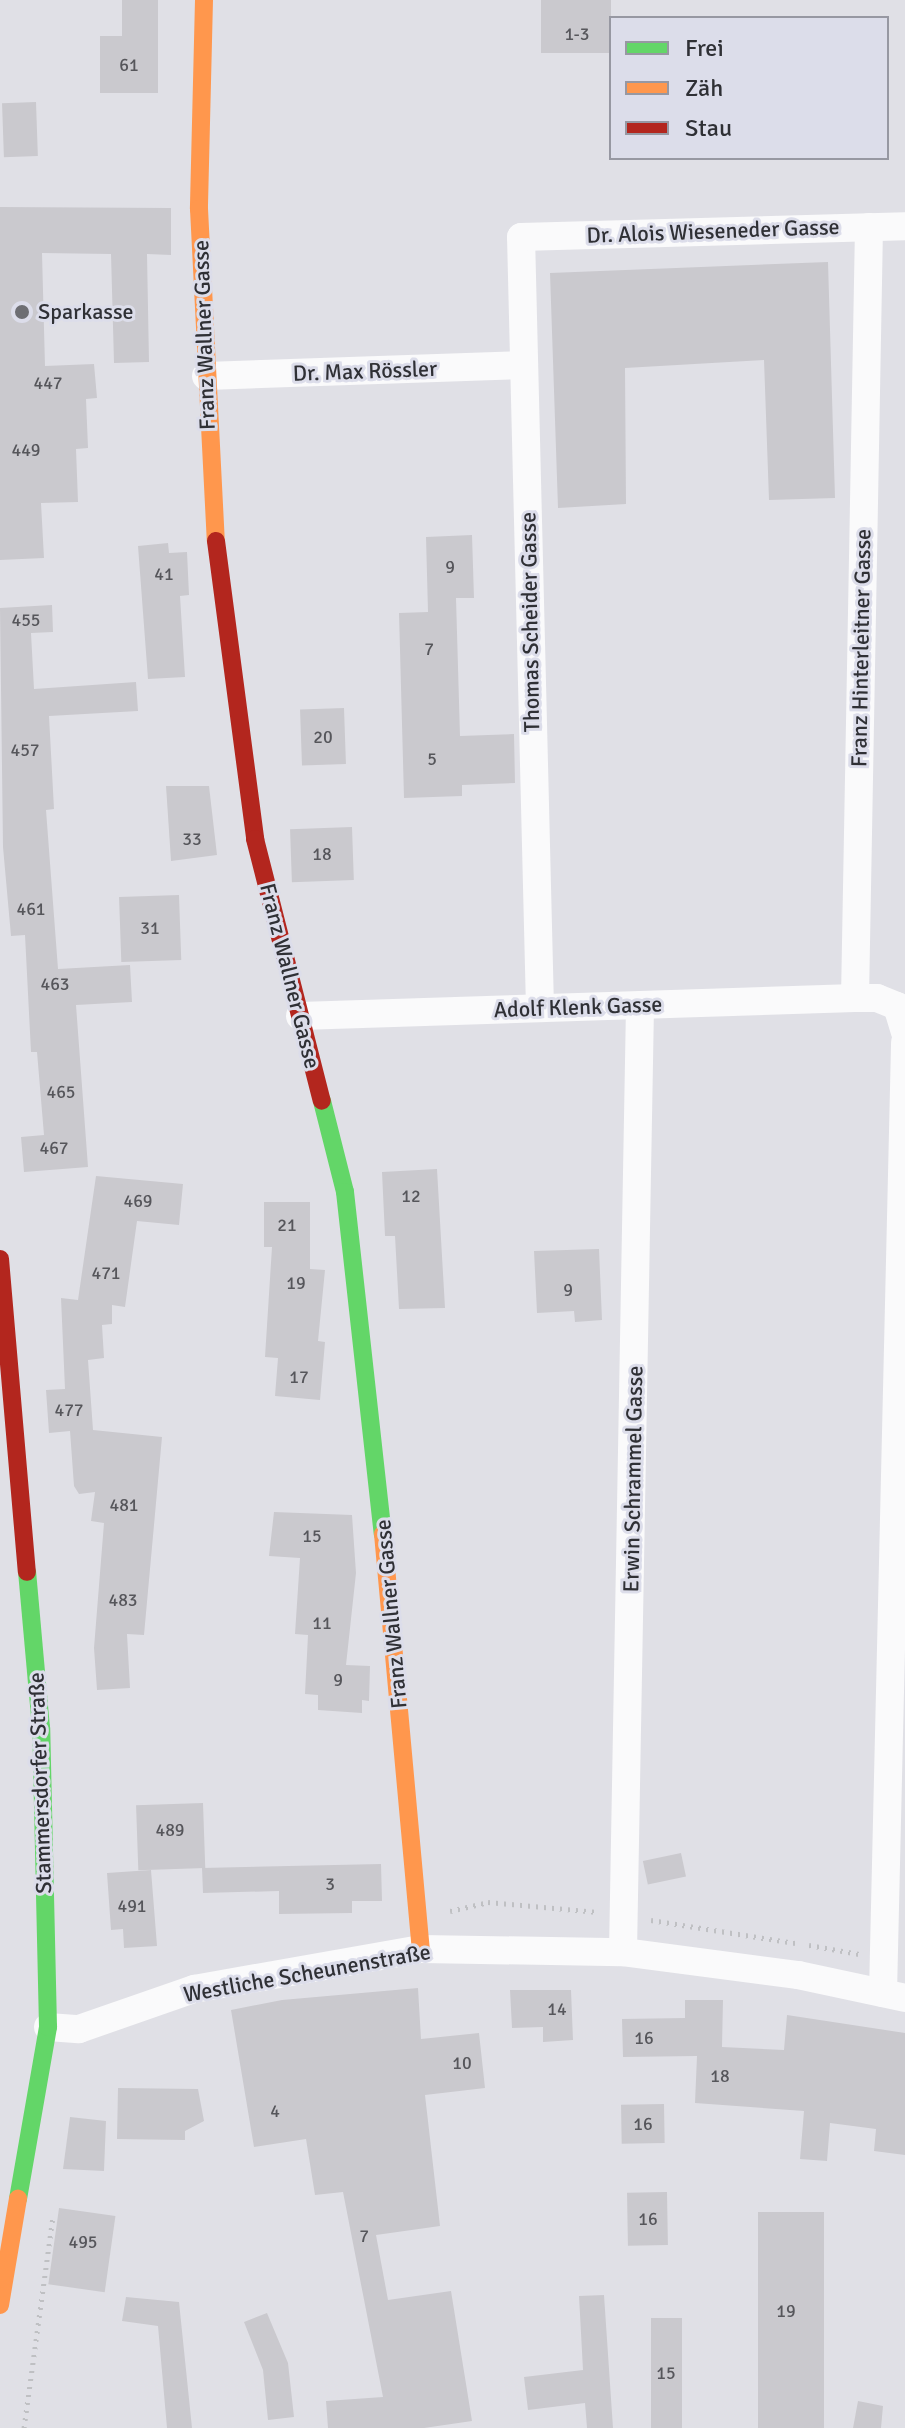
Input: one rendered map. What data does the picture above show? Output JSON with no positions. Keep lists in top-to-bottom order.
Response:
{
  "streets": {
    "street": [
      "Dr. Alois Wieseneder Gasse",
      "Franz Wallner Gasse",
      "Dr. Max Rössler",
      "Thomas Scheider Gasse",
      "Franz Hinterleitner Gasse",
      "Adolf Klenk Gasse",
      "Erwin Schrammel Gasse",
      "Stammersdorfer Straße",
      "Westliche Scheunenstraße"
    ]
  },
  "crossings": [
    ["Dr. Alois Wieseneder Gasse", "Thomas Scheider Gasse"],
    ["Dr. Alois Wieseneder Gasse", "Franz Hinterleitner Gasse"],
    ["Franz Wallner Gasse", "Dr. Max Rössler"],
    ["Franz Wallner Gasse", "Adolf Klenk Gasse"],
    ["Franz Wallner Gasse", "Westliche Scheunenstraße"],
    ["Dr. Max Rössler", "Thomas Scheider Gasse"],
    ["Thomas Scheider Gasse", "Adolf Klenk Gasse"],
    ["Franz Hinterleitner Gasse", "Adolf Klenk Gasse"],
    ["Adolf Klenk Gasse", "Erwin Schrammel Gasse"],
    ["Erwin Schrammel Gasse", "Westliche Scheunenstraße"],
    ["Stammersdorfer Straße", "Westliche Scheunenstraße"]
  ],
  "places": ["Sparkasse"],
  "house_numbers": [
    "1-3",
    "61",
    "447",
    "449",
    "9",
    "41",
    "455",
    "7",
    "20",
    "457",
    "5",
    "33",
    "18",
    "461",
    "31",
    "463",
    "465",
    "467",
    "12",
    "469",
    "21",
    "471",
    "19",
    "9",
    "17",
    "477",
    "481",
    "15",
    "483",
    "11",
    "9",
    "489",
    "3",
    "491",
    "14",
    "16",
    "10",
    "18",
    "4",
    "16",
    "16",
    "7",
    "495",
    "19",
    "15"
  ],
  "legend": ["Frei", "Zäh", "Stau"]
}
